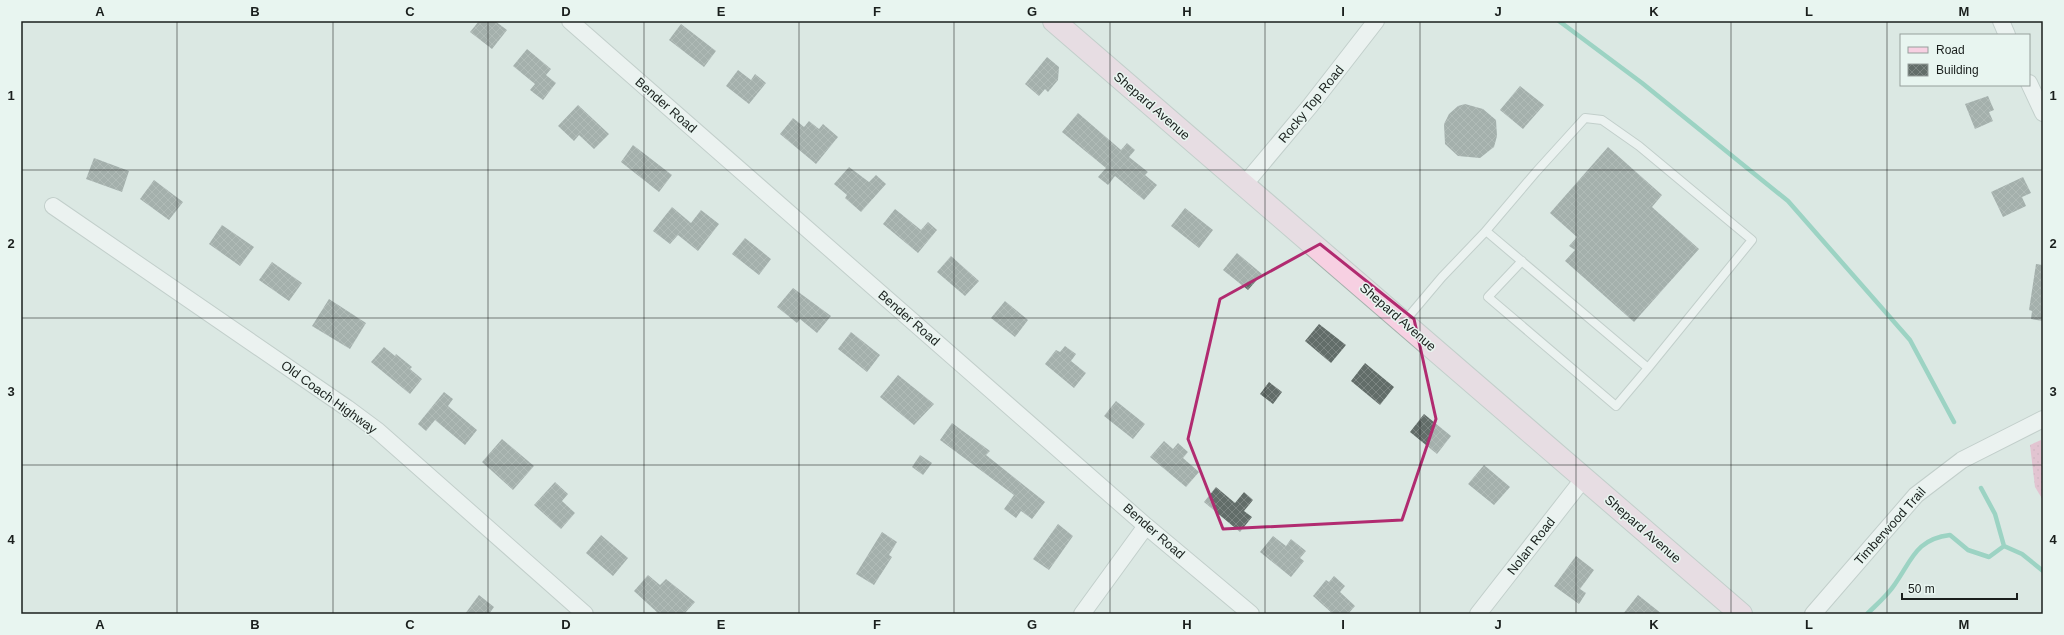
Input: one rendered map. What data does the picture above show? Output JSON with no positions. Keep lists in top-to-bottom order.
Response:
{
  "streets": {
    "main road": ["Shepard Avenue"],
    "street": [
      "Rocky Top Road",
      "Bender Road",
      "Old Coach Highway",
      "Timberwood Trail",
      "Nolan Road"
    ]
  },
  "crossings": [
    ["Rocky Top Road", "Shepard Avenue"],
    ["Shepard Avenue", "Nolan Road"]
  ],
  "legend": ["Road", "Building"],
  "scale_bar": "50 m",
  "grid": {
    "columns": [
      "A",
      "B",
      "C",
      "D",
      "E",
      "F",
      "G",
      "H",
      "I",
      "J",
      "K",
      "L",
      "M"
    ],
    "rows": [
      "1",
      "2",
      "3",
      "4"
    ]
  }
}
